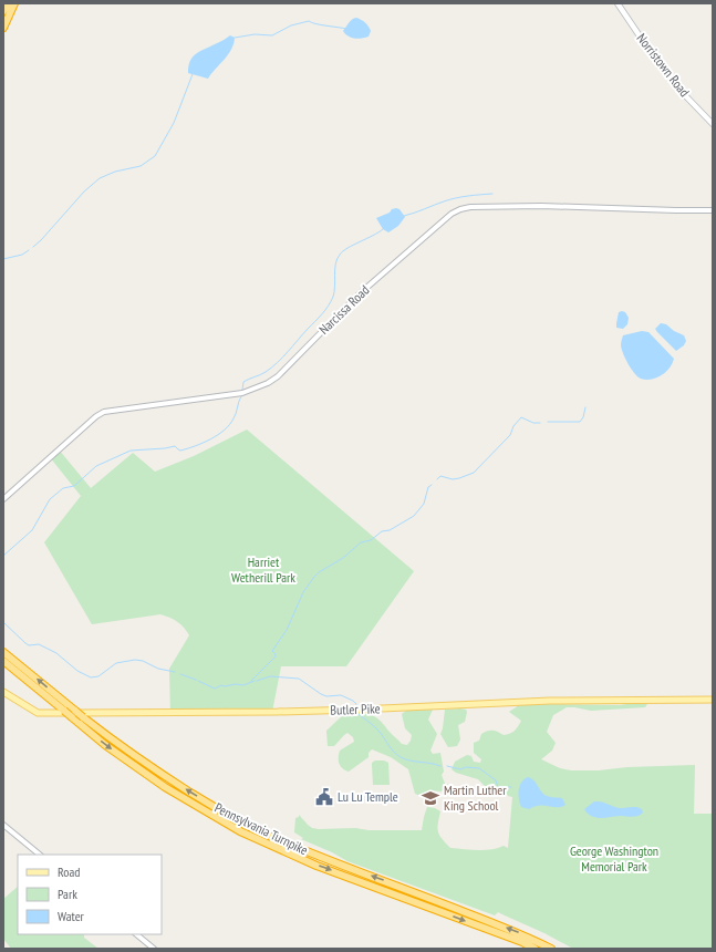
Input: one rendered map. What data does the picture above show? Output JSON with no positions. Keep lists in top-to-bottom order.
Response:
{
  "streets": {
    "highway": ["Pennsylvania Turnpike"],
    "main road": ["Norristown Road", "Butler Pike"],
    "street": ["Narcissa Road"]
  },
  "parks": ["Harriet Wetherill Park", "George Washington Memorial Park"],
  "places": {
    "public building": ["Lu Lu Temple"],
    "school or university": ["Martin Luther King School"]
  },
  "legend": ["Road", "Park", "Water"]
}
